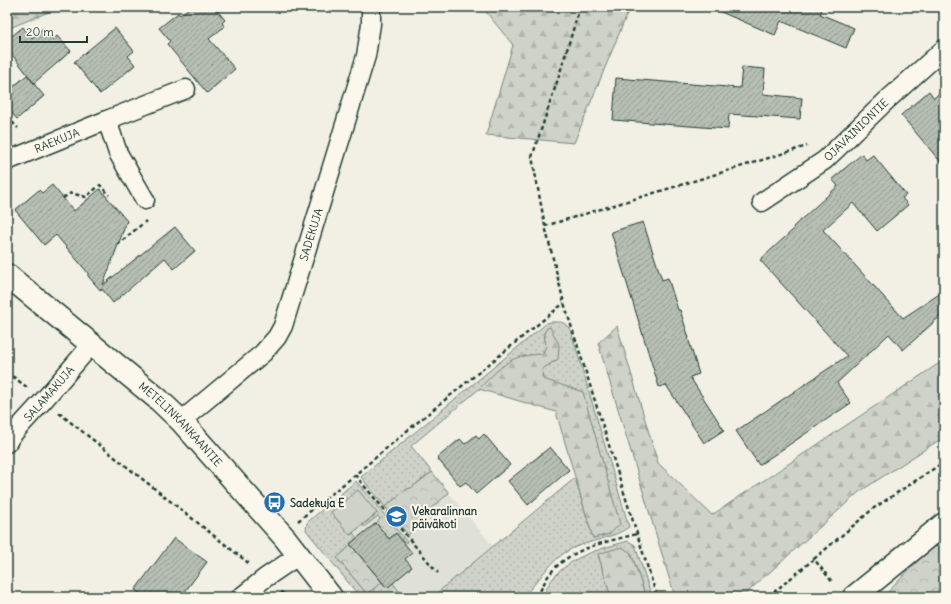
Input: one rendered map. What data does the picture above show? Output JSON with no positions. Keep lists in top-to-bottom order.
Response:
{
  "streets": {
    "street": [
      "OJAVAINIONTIE",
      "RAEKUJA",
      "SADEKUJA",
      "SALAMAKUJA",
      "METELINKANKAANTIE"
    ]
  },
  "crossings": [
    ["SADEKUJA", "METELINKANKAANTIE"],
    ["SALAMAKUJA", "METELINKANKAANTIE"]
  ],
  "places": {
    "bus stop": ["Sadekuja E"],
    "school or university": ["Vekaralinnan päiväkoti"]
  },
  "scale_bar": "20 m"
}
